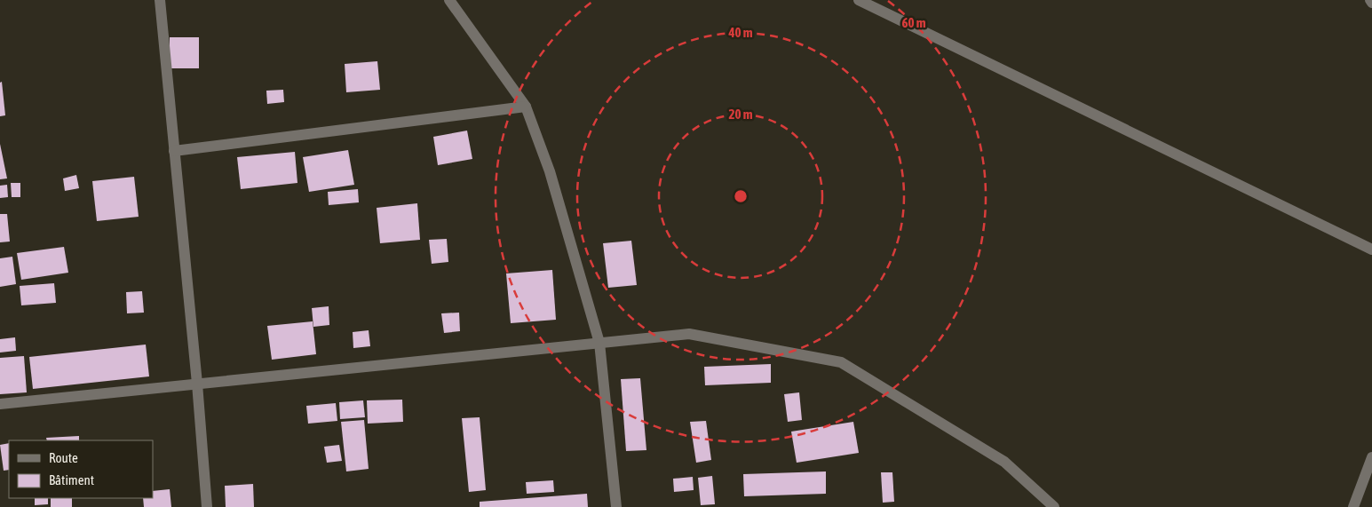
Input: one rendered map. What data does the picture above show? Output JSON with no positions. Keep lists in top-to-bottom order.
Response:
{
  "legend": ["Route", "Bâtiment"],
  "rings": ["60 m", "40 m", "20 m"]
}
